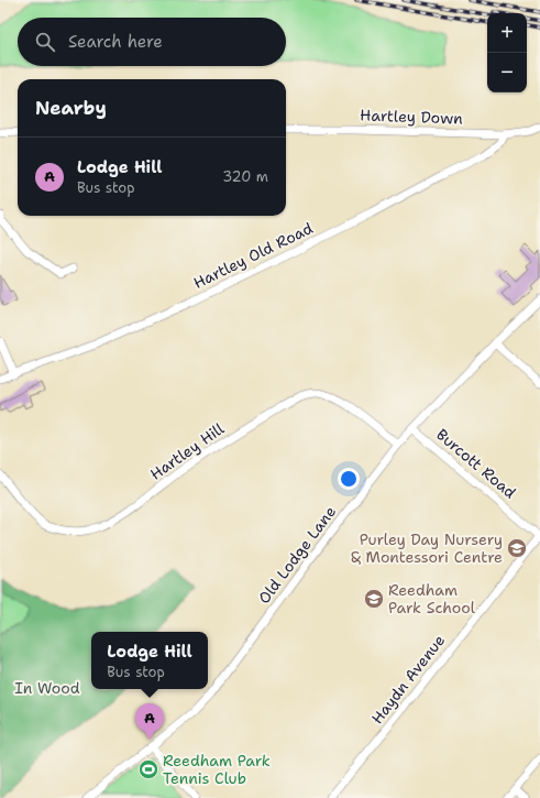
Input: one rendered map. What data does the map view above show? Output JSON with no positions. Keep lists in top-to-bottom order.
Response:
{
  "streets": {
    "street": [
      "Hartley Down",
      "Hartley Old Road",
      "Hartley Hill",
      "Burcott Road",
      "Old Lodge Lane",
      "Haydn Avenue"
    ]
  },
  "crossings": [
    ["Hartley Down", "Hartley Old Road"],
    ["Hartley Hill", "Old Lodge Lane"],
    ["Burcott Road", "Old Lodge Lane"],
    ["Burcott Road", "Haydn Avenue"]
  ],
  "parks": ["In Wood"],
  "places": {
    "school or university": ["Purley Day Nursery & Montessori Centre", "Reedham Park School"],
    "sports": ["Reedham Park Tennis Club"]
  },
  "page": {
    "map_buttons": ["+", "−"],
    "search": "Search here",
    "heading": "Nearby",
    "list": [
      {
        "mark": "A",
        "name": "Lodge Hill",
        "note": "Bus stop",
        "value": "320 m"
      }
    ],
    "popup": ["Lodge Hill", "Bus stop"],
    "pins": "A"
  }
}
